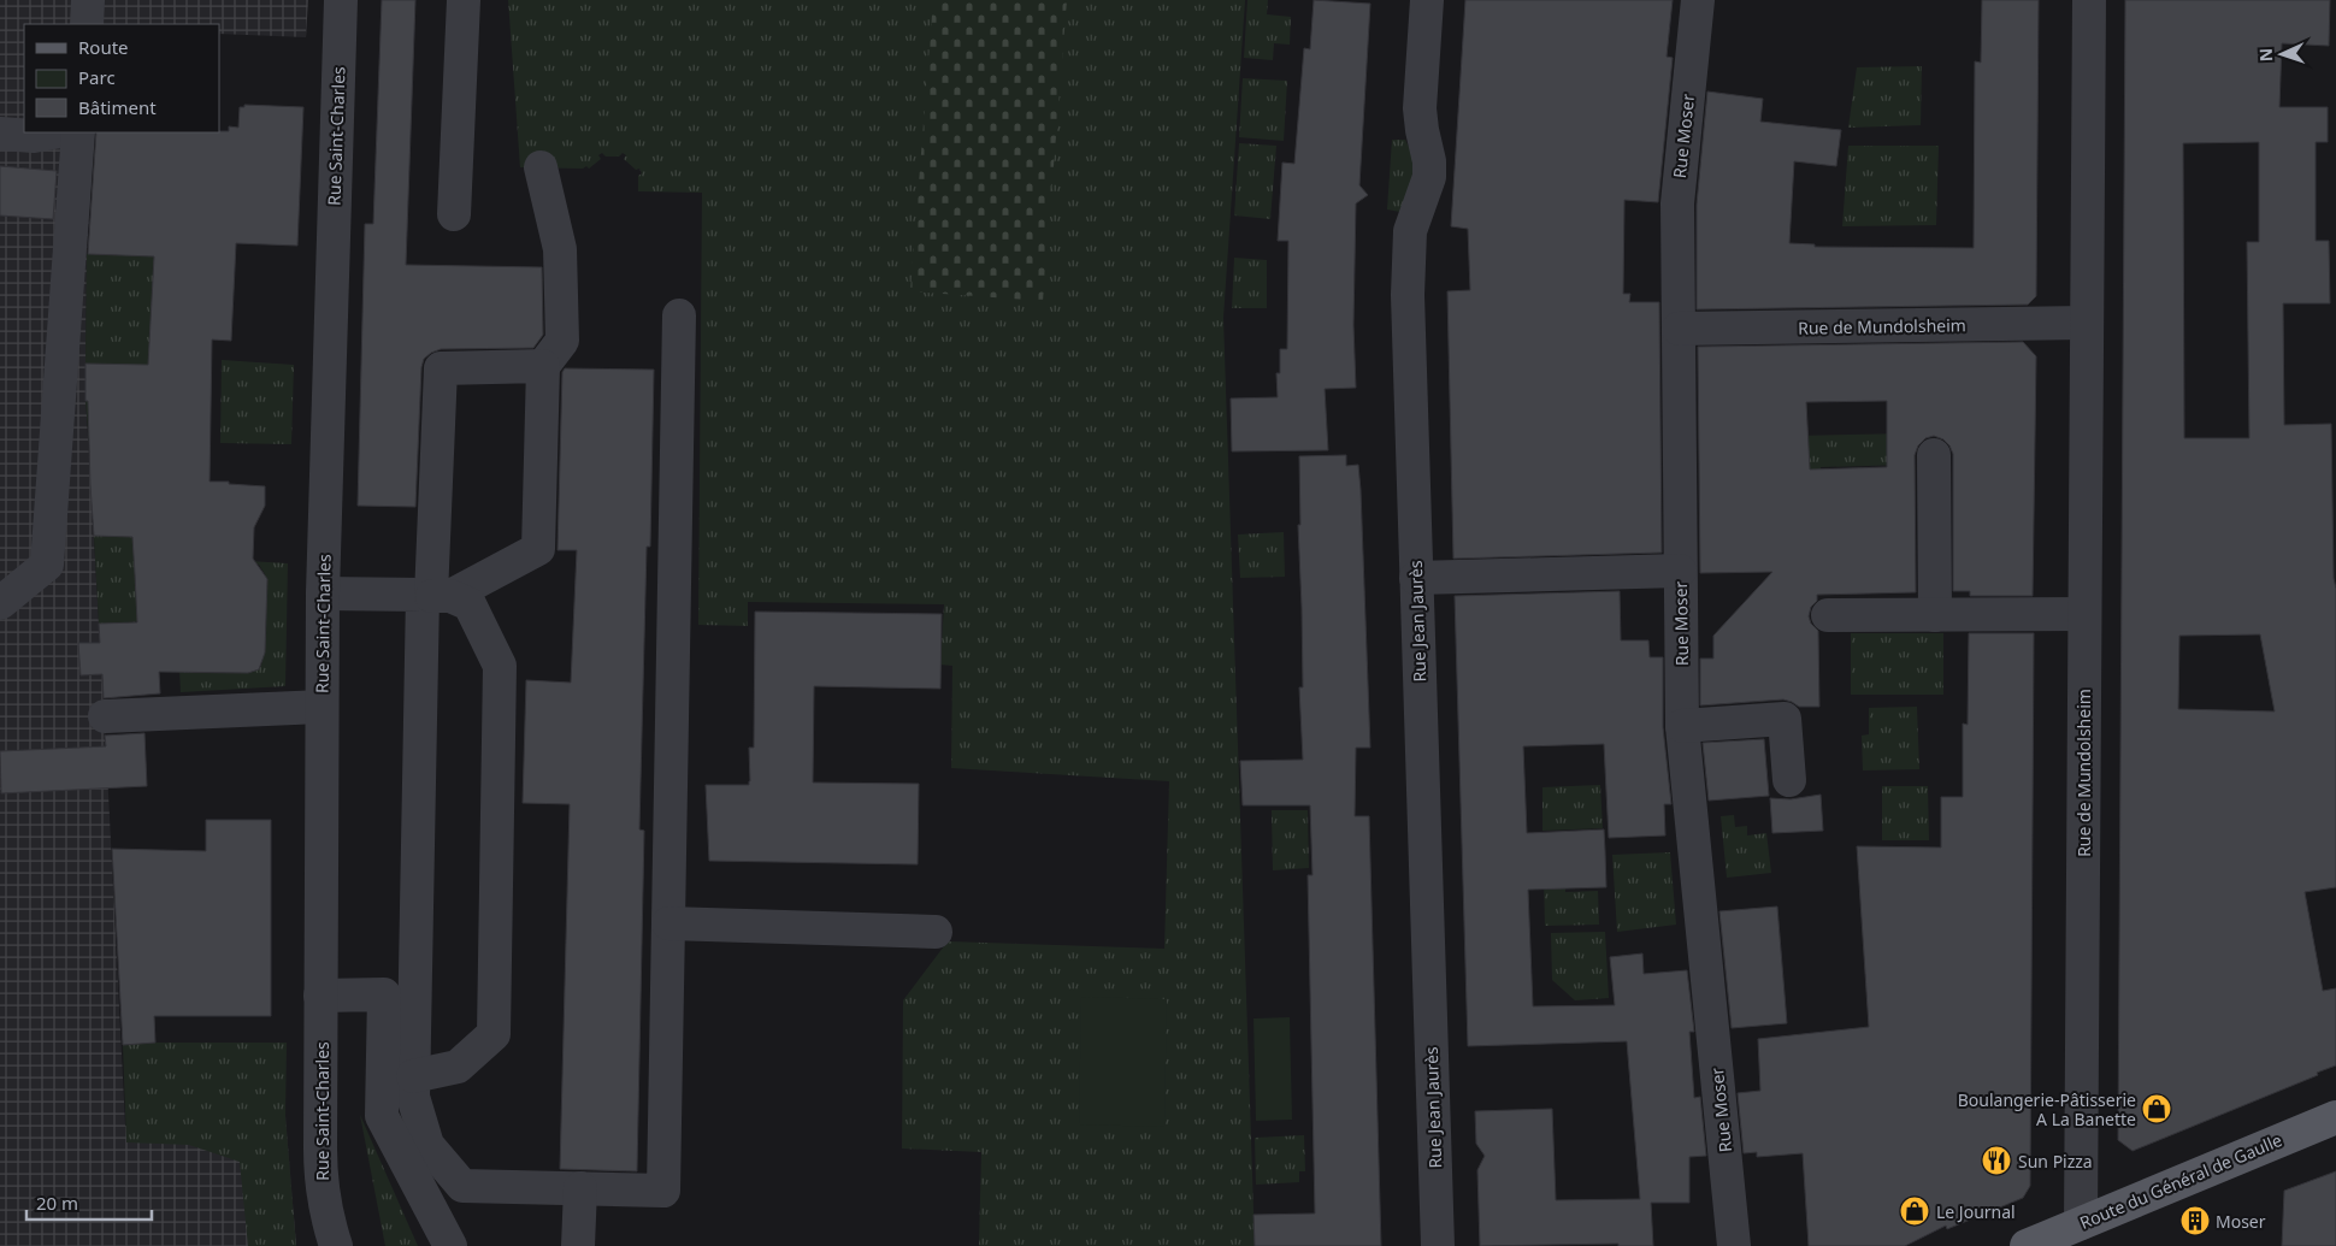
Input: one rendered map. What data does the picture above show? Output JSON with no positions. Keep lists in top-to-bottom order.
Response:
{
  "streets": {
    "main road": ["Route du Général de Gaulle"],
    "street": [
      "Rue Saint-Charles",
      "Rue Moser",
      "Rue de Mundolsheim",
      "Rue Jean Jaurès"
    ]
  },
  "crossings": [
    ["Rue Moser", "Rue de Mundolsheim"],
    ["Rue de Mundolsheim", "Route du Général de Gaulle"]
  ],
  "places": {
    "shop": ["Boulangerie-Pâtisserie A La Banette", "Le Journal"],
    "restaurant": ["Sun Pizza"],
    "building": ["Moser"]
  },
  "legend": ["Route", "Parc", "Bâtiment"],
  "scale_bar": "20 m",
  "north": "left"
}
